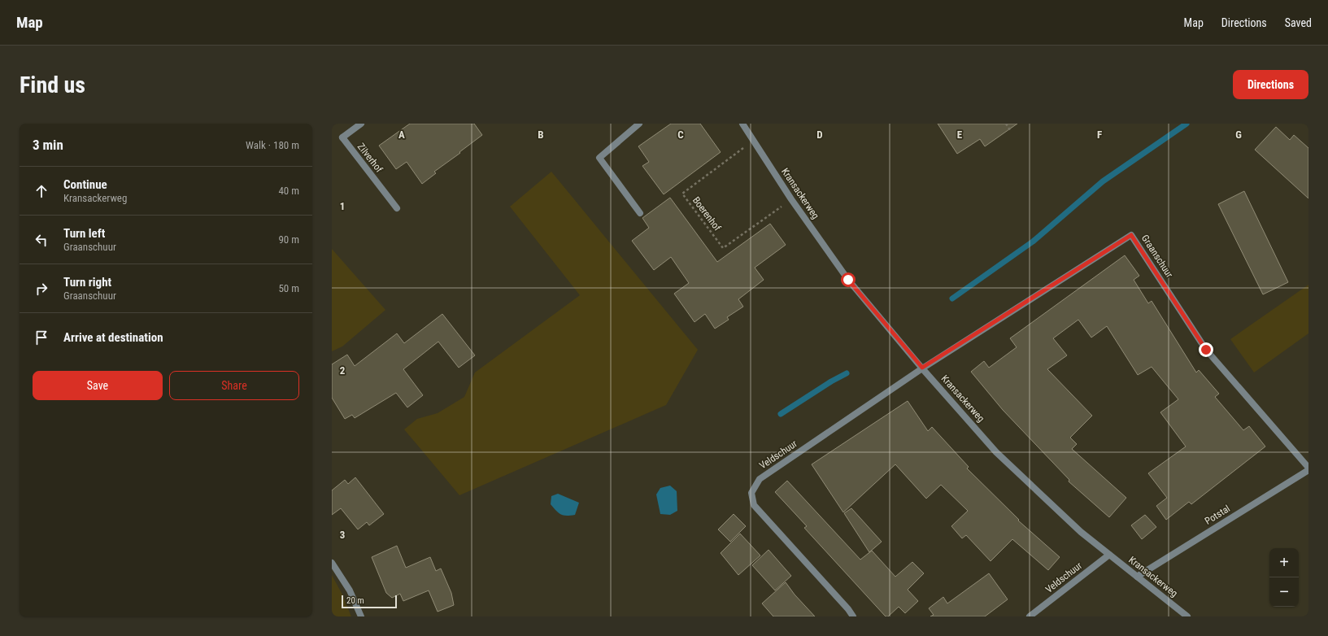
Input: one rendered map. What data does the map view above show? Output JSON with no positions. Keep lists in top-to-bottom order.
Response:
{
  "streets": {
    "street": [
      "Zilverhof",
      "Kransackerweg",
      "Graanschuur",
      "Veldschuur",
      "Potstal"
    ],
    "path": ["Boerenhof"]
  },
  "crossings": [
    ["Kransackerweg", "Boerenhof"],
    ["Kransackerweg", "Graanschuur"],
    ["Kransackerweg", "Veldschuur"],
    ["Kransackerweg", "Potstal"],
    ["Graanschuur", "Veldschuur"]
  ],
  "scale_bar": "20 m",
  "page": {
    "header": "Map",
    "nav": ["Map", "Directions", "Saved"],
    "buttons": [
      "Directions",
      ["Save", "Share"]
    ],
    "title": "Find us",
    "heading": ["3 min", "Walk · 180 m"],
    "list": [
      ["Continue", "Kransackerweg", "40 m"],
      ["Turn left", "Graanschuur", "90 m"],
      ["Turn right", "Graanschuur", "50 m"],
      "Arrive at destination"
    ],
    "map_buttons": ["+", "−"],
    "scale": "20 m"
  },
  "grid": {
    "columns": [
      "A",
      "B",
      "C",
      "D",
      "E",
      "F",
      "G"
    ],
    "rows": ["1", "2", "3"]
  }
}
